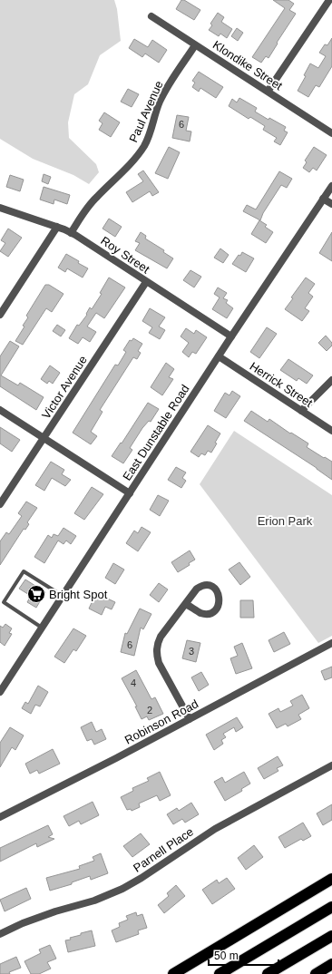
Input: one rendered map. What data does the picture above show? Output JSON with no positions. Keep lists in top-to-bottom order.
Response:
{
  "streets": {
    "street": [
      "Klondike Street",
      "Paul Avenue",
      "Roy Street",
      "Herrick Street",
      "Victor Avenue",
      "East Dunstable Road",
      "Robinson Road",
      "Parnell Place"
    ]
  },
  "crossings": [
    ["Klondike Street", "Paul Avenue"],
    ["Paul Avenue", "Roy Street"],
    ["Roy Street", "Victor Avenue"],
    ["Roy Street", "East Dunstable Road"],
    ["Herrick Street", "East Dunstable Road"]
  ],
  "parks": ["Erion Park"],
  "places": {
    "supermarket": ["Bright Spot"]
  },
  "house_numbers": [
    "6",
    "6",
    "3",
    "4",
    "2"
  ],
  "scale_bar": "50 m"
}
